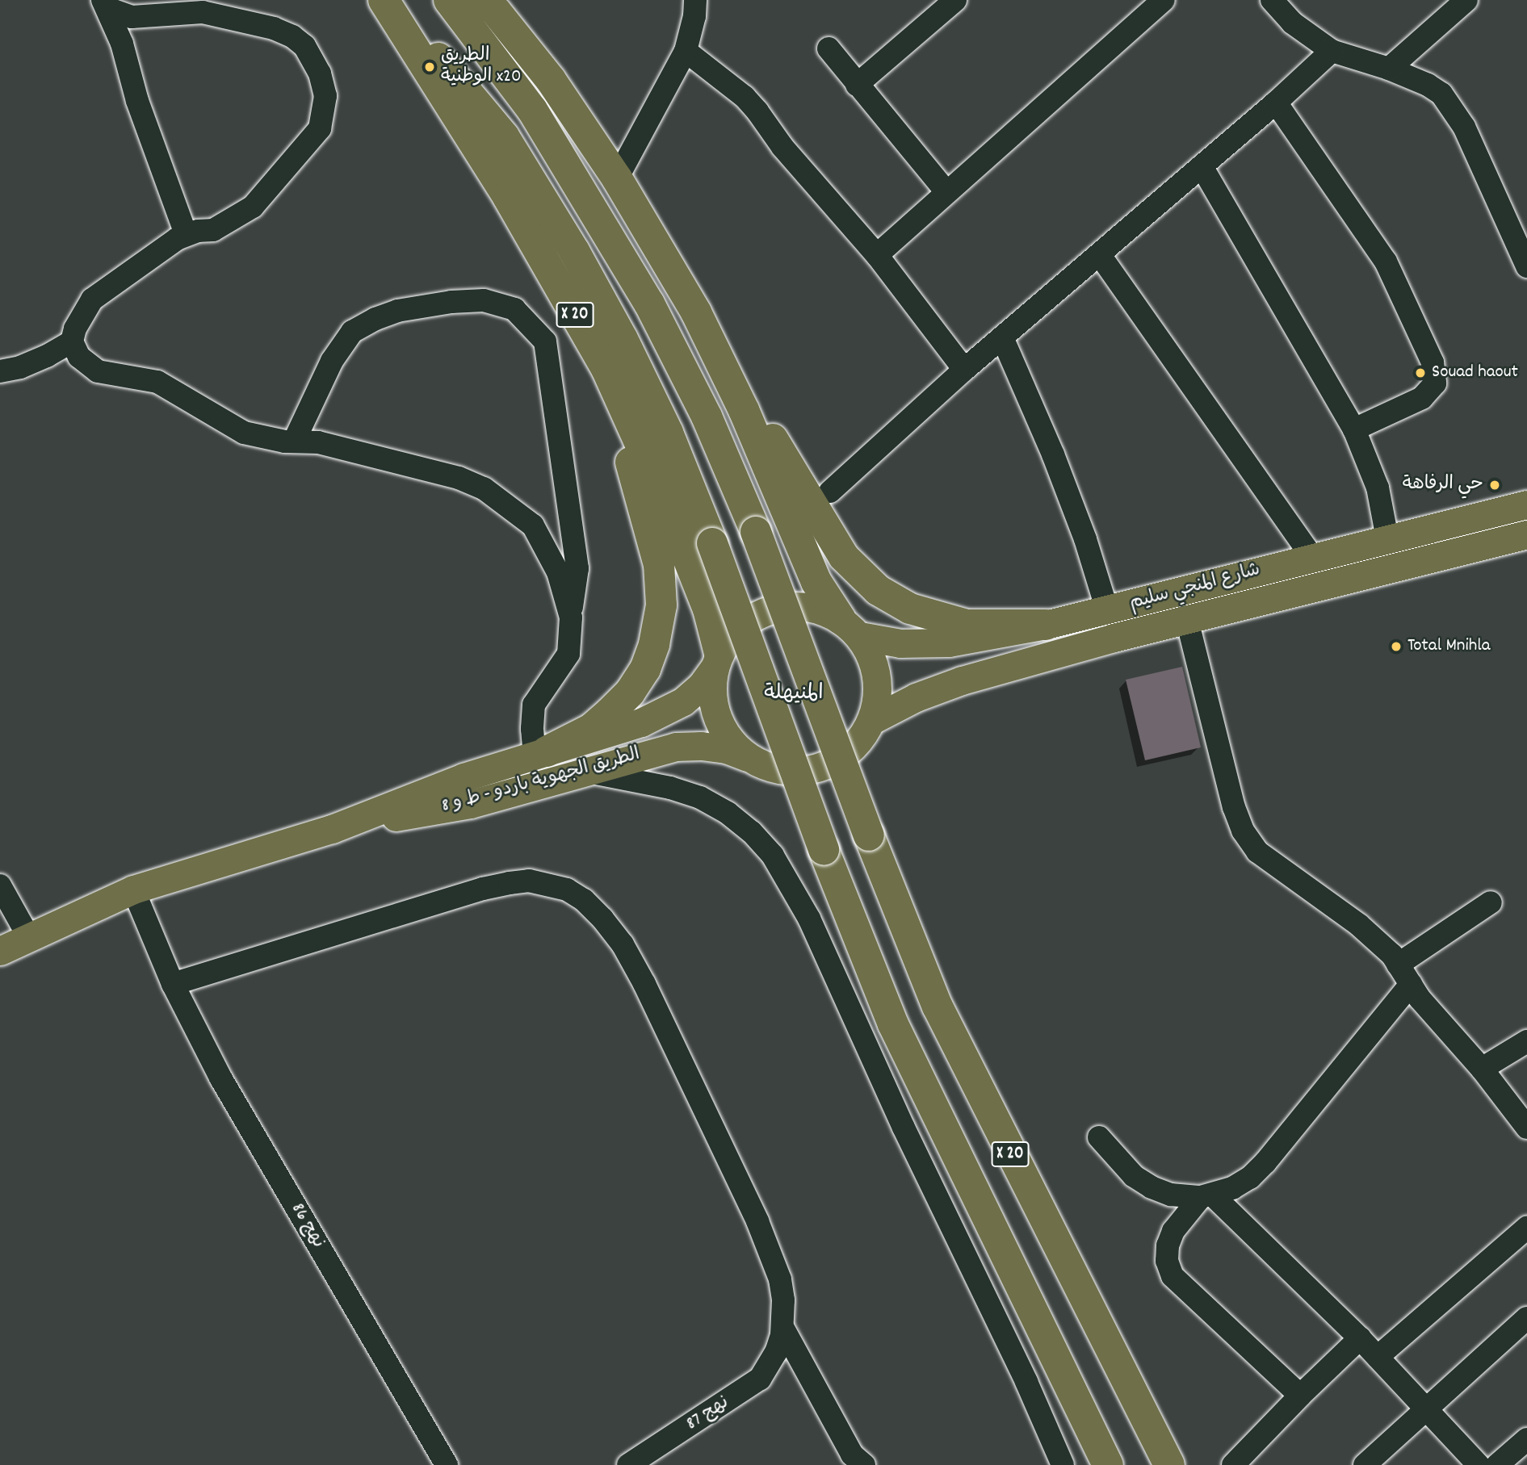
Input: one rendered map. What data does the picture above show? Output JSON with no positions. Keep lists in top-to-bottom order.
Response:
{
  "streets": {
    "highway": ["X 20"],
    "main road": ["شارع المنجي سليم", "الطريق الجهوية باردو - ط و 8"],
    "street": ["نهج 86", "نهج 87"]
  },
  "crossings": [
    ["X 20", "شارع المنجي سليم"],
    ["X 20", "الطريق الجهوية باردو - ط و 8"],
    ["شارع المنجي سليم", "الطريق الجهوية باردو - ط و 8"],
    ["الطريق الجهوية باردو - ط و 8", "نهج 86"]
  ],
  "districts": ["المنيهلة"],
  "places": [
    "الطريق الوطنية x20",
    "Souad haout",
    "حي الرفاهة",
    "Total Mnihla"
  ]
}
